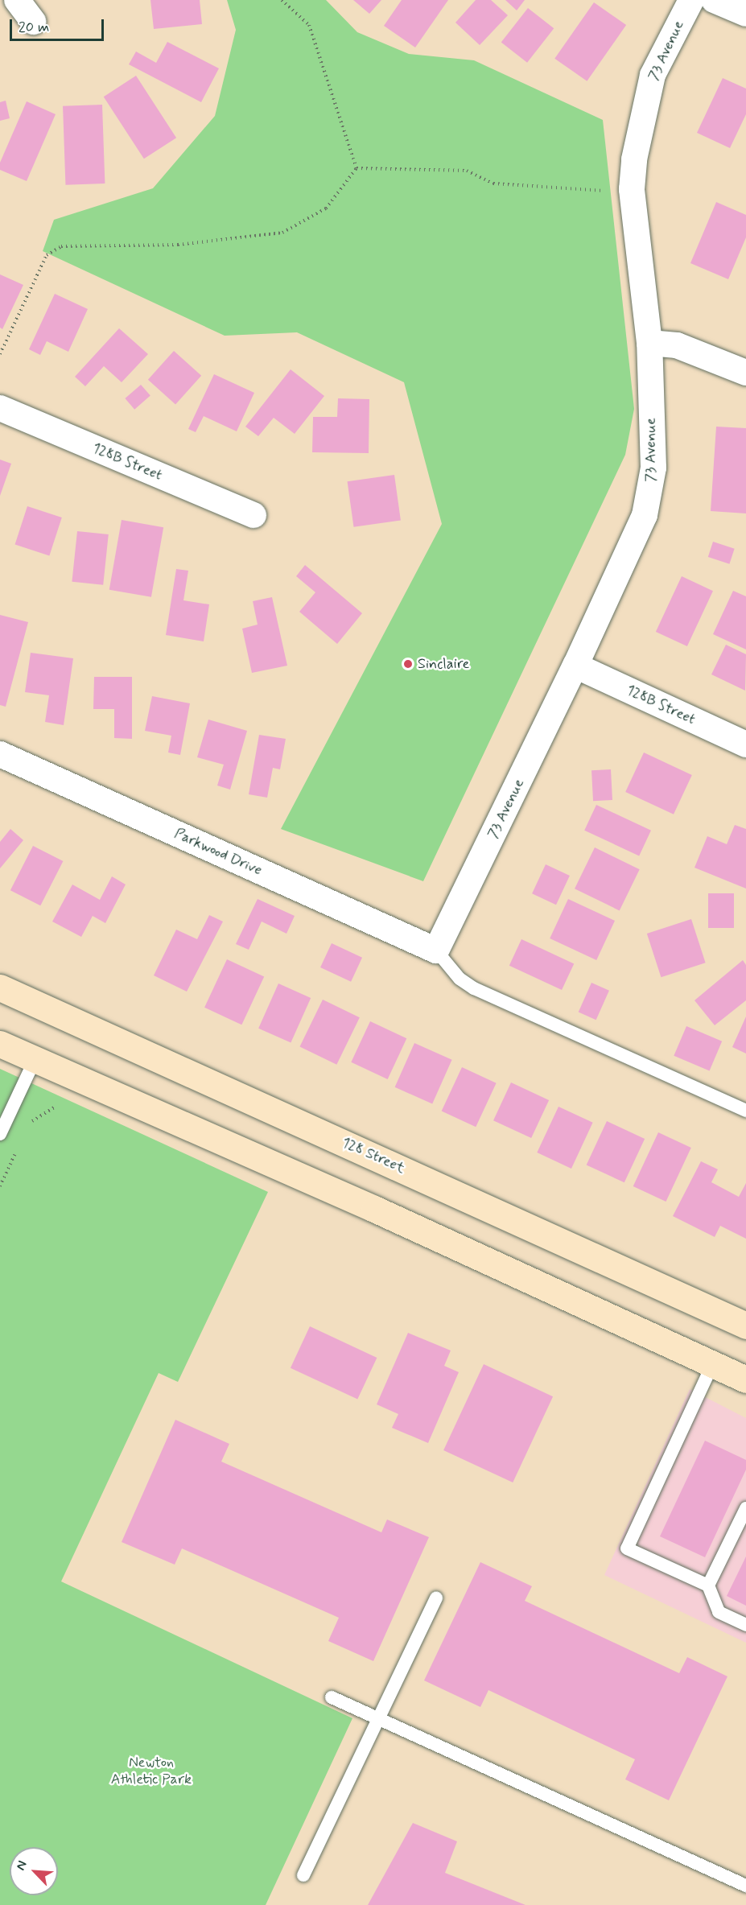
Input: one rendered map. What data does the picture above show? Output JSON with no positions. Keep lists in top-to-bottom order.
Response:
{
  "streets": {
    "main road": ["128 Street"],
    "street": ["73 Avenue", "128B Street", "Parkwood Drive"]
  },
  "crossings": [
    ["73 Avenue", "128B Street"],
    ["73 Avenue", "Parkwood Drive"]
  ],
  "parks": ["Newton Athletic Park"],
  "places": ["Sinclaire"],
  "scale_bar": "20 m",
  "north": "top left"
}
